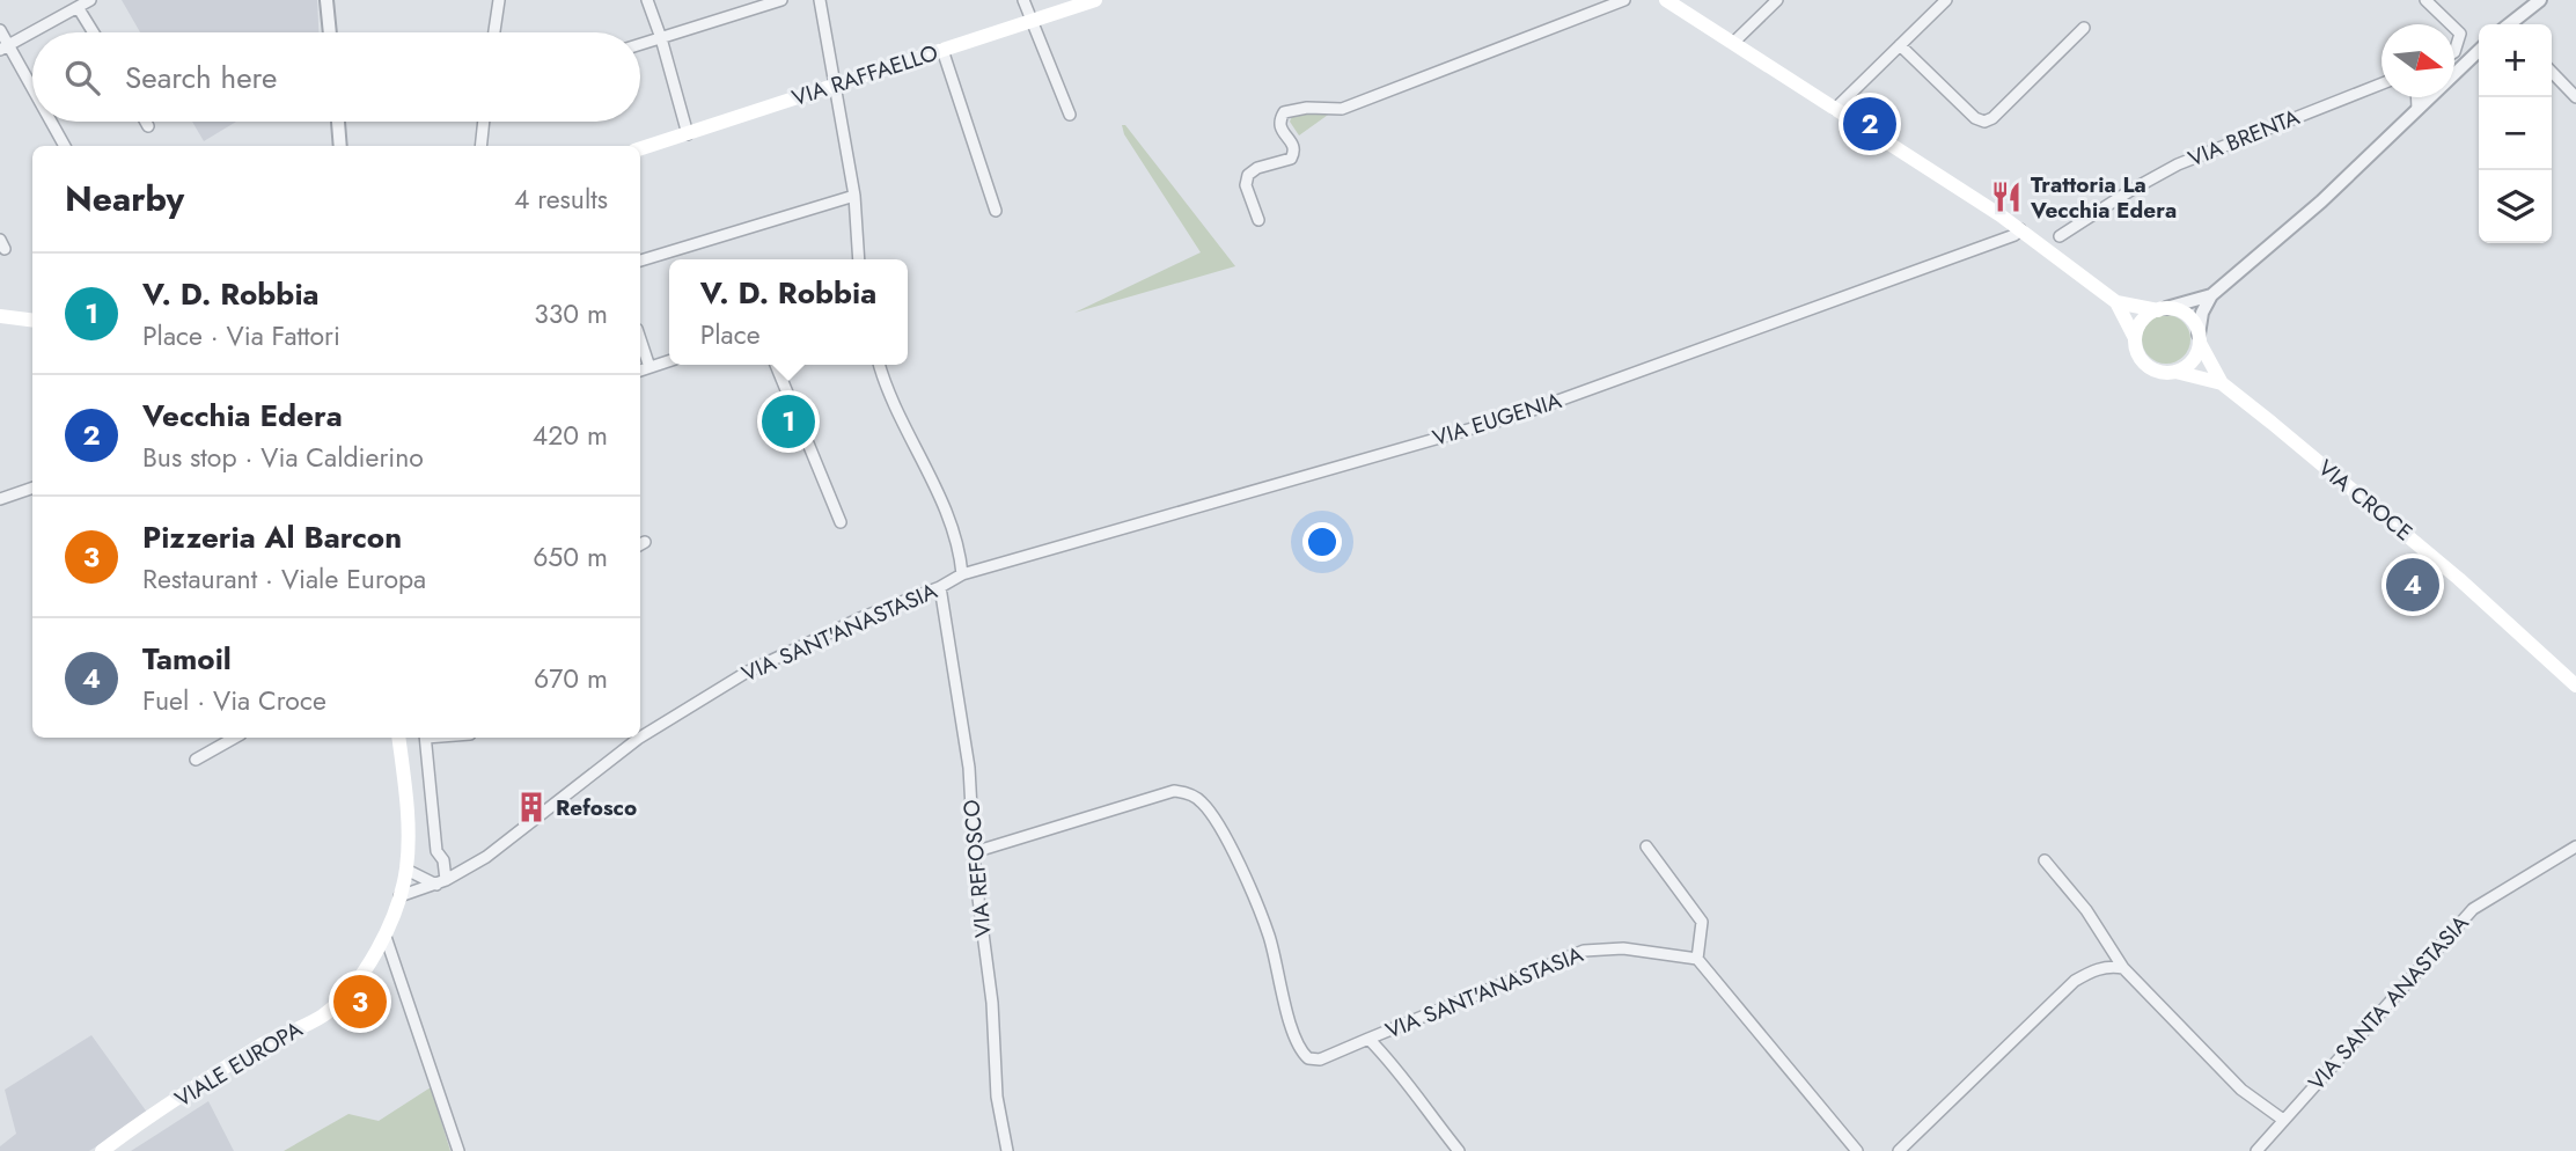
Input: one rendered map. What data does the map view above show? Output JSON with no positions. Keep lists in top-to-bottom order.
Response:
{
  "streets": {
    "main road": ["VIA RAFFAELLO", "VIA CROCE", "VIALE EUROPA"],
    "street": [
      "VIA BRENTA",
      "VIA EUGENIA",
      "VIA SANT'ANASTASIA",
      "VIA REFOSCO",
      "VIA SANTA ANASTASIA"
    ]
  },
  "crossings": [
    ["VIA EUGENIA", "VIA SANT'ANASTASIA"],
    ["VIA SANT'ANASTASIA", "VIA REFOSCO"],
    ["VIA SANT'ANASTASIA", "VIALE EUROPA"]
  ],
  "places": {
    "restaurant": ["Trattoria La Vecchia Edera"],
    "building": ["Refosco"]
  },
  "north": "right",
  "page": {
    "map_buttons": ["+", "−"],
    "search": "Search here",
    "pins": [
      "2",
      "1",
      "4",
      "3"
    ],
    "heading": ["Nearby", "4 results"],
    "list": [
      {
        "mark": "1",
        "name": "V. D. Robbia",
        "note": "Place · Via Fattori",
        "value": "330 m"
      },
      {
        "mark": "2",
        "name": "Vecchia Edera",
        "note": "Bus stop · Via Caldierino",
        "value": "420 m"
      },
      {
        "mark": "3",
        "name": "Pizzeria Al Barcon",
        "note": "Restaurant · Viale Europa",
        "value": "650 m"
      },
      {
        "mark": "4",
        "name": "Tamoil",
        "note": "Fuel · Via Croce",
        "value": "670 m"
      }
    ],
    "popup": ["V. D. Robbia", "Place"]
  }
}
